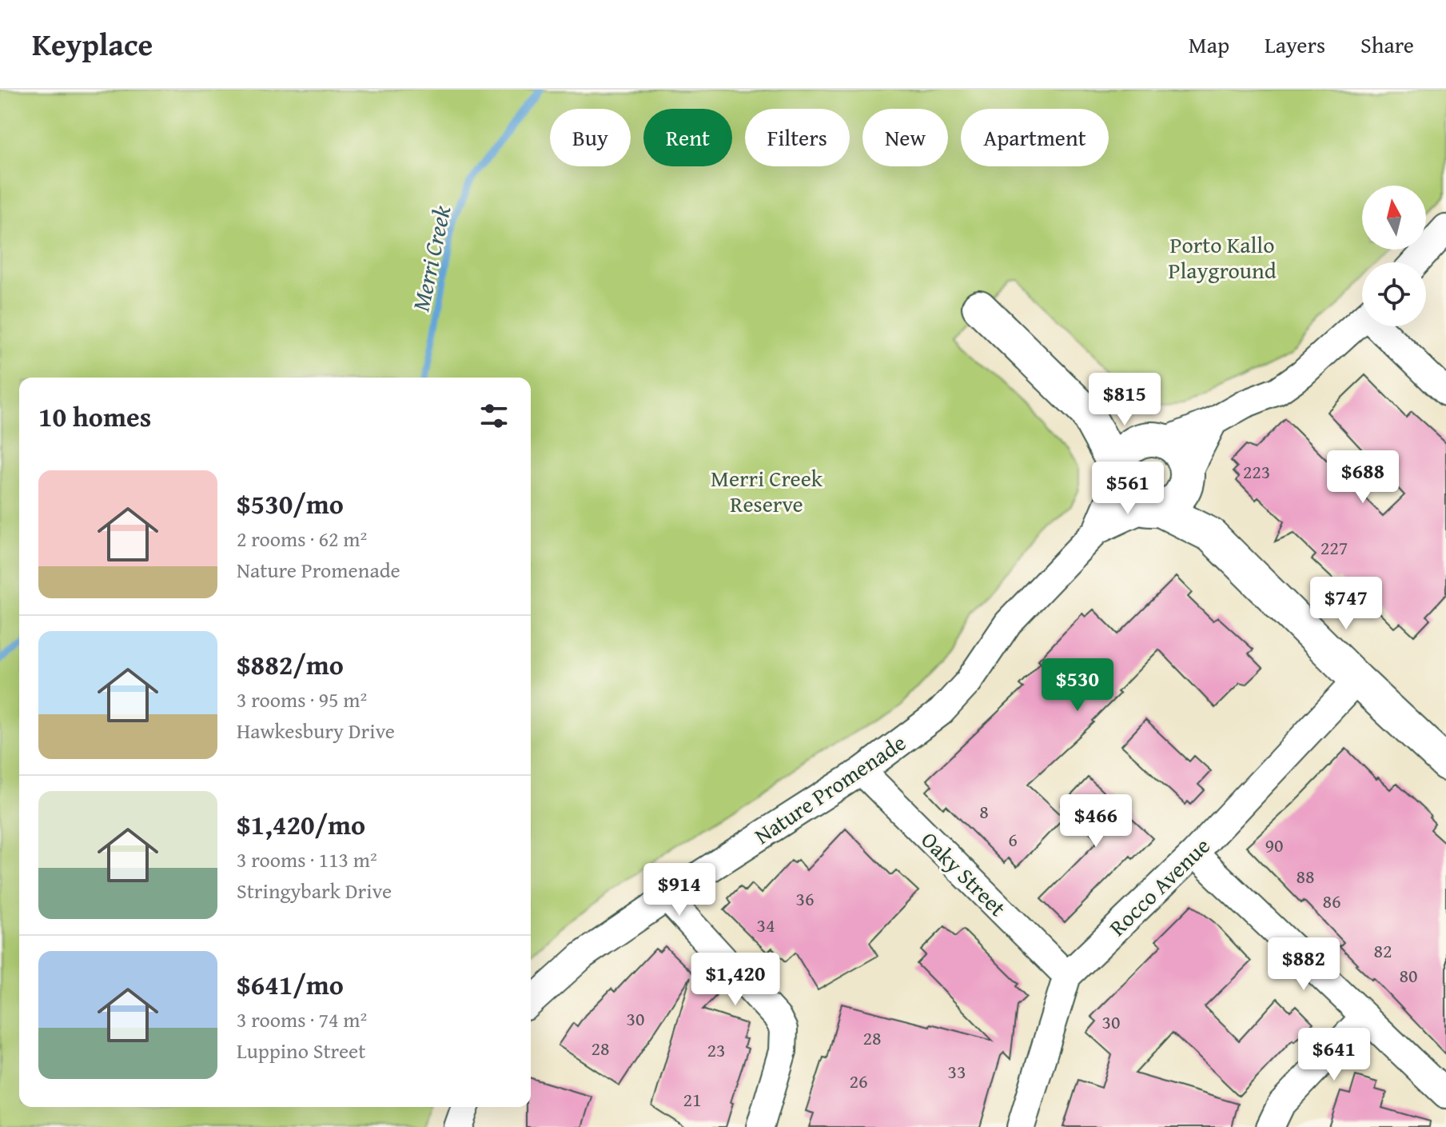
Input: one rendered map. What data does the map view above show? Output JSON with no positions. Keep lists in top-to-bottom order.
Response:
{
  "streets": {
    "street": ["Nature Promenade", "Oaky Street", "Rocco Avenue"]
  },
  "crossings": [
    ["Nature Promenade", "Oaky Street"],
    ["Oaky Street", "Rocco Avenue"]
  ],
  "water": ["Merri Creek"],
  "parks": ["Porto Kallo Playground", "Merri Creek Reserve"],
  "house_numbers": [
    "223",
    "227",
    "8",
    "6",
    "90",
    "88",
    "36",
    "86",
    "34",
    "82",
    "80",
    "30",
    "30",
    "28",
    "28",
    "23",
    "33",
    "26",
    "21"
  ],
  "north": "top",
  "page": {
    "header": "Keyplace",
    "nav": ["Map", "Layers", "Share"],
    "chip": [
      "Buy",
      "Rent",
      "Filters",
      "New",
      "Apartment"
    ],
    "price": [
      "$815",
      "$688",
      "$561",
      "$747",
      "$530",
      "$466",
      "$914",
      "$882",
      "$1,420",
      "$641"
    ],
    "heading": "10 homes",
    "list": [
      {
        "name": "$530/mo",
        "note": "2 rooms · 62 m² · Nature Promenade"
      },
      {
        "name": "$882/mo",
        "note": "3 rooms · 95 m² · Hawkesbury Drive"
      },
      {
        "name": "$1,420/mo",
        "note": "3 rooms · 113 m² · Stringybark Drive"
      },
      {
        "name": "$641/mo",
        "note": "3 rooms · 74 m² · Luppino Street"
      }
    ]
  }
}
